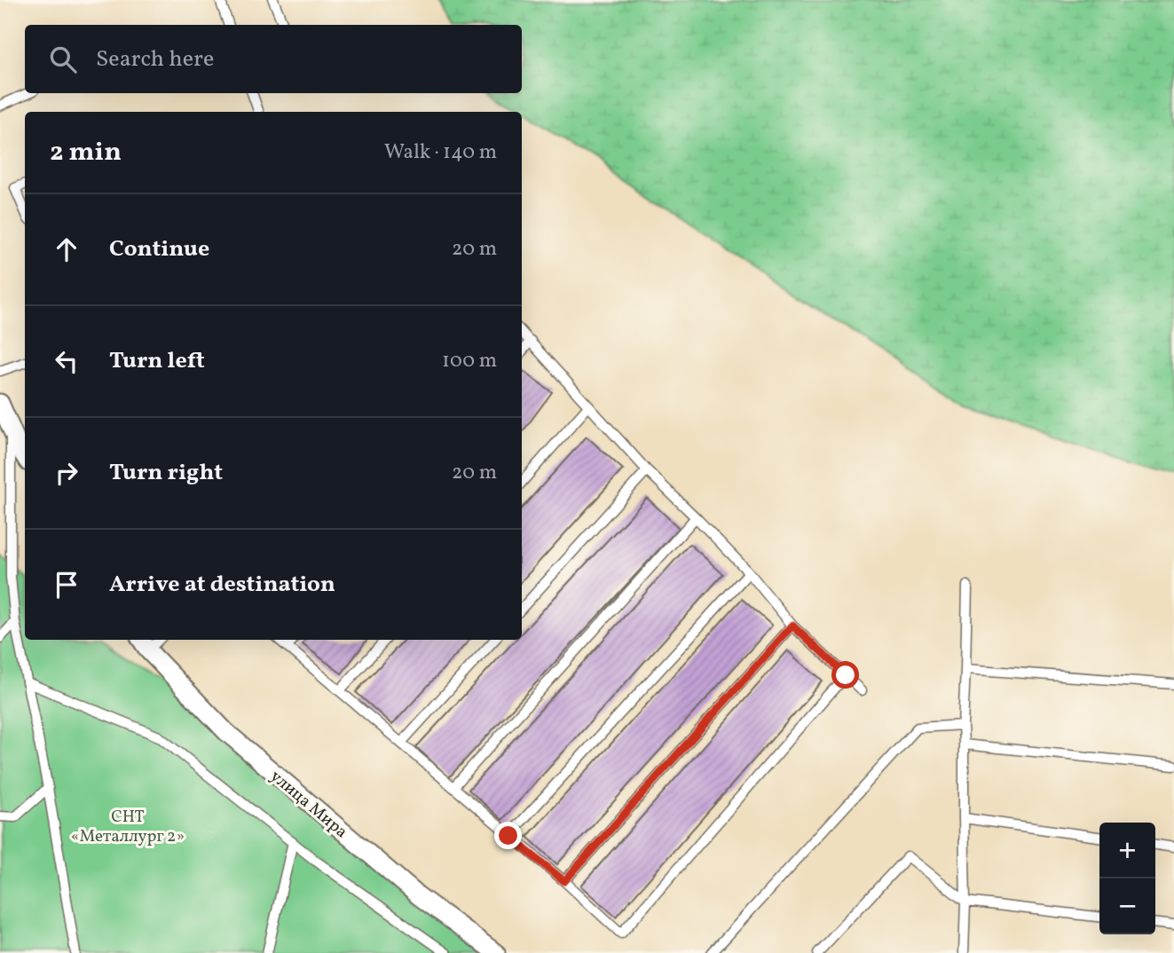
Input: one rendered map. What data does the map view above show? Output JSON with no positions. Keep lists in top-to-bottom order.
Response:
{
  "streets": {
    "street": ["улица Мира"]
  },
  "parks": ["СНТ «Металлург 2»"],
  "page": {
    "search": "Search here",
    "heading": ["2 min", "Walk · 140 m"],
    "list": [
      ["Continue", "20 m"],
      ["Turn left", "100 m"],
      ["Turn right", "20 m"],
      "Arrive at destination"
    ],
    "map_buttons": ["+", "−"]
  }
}
